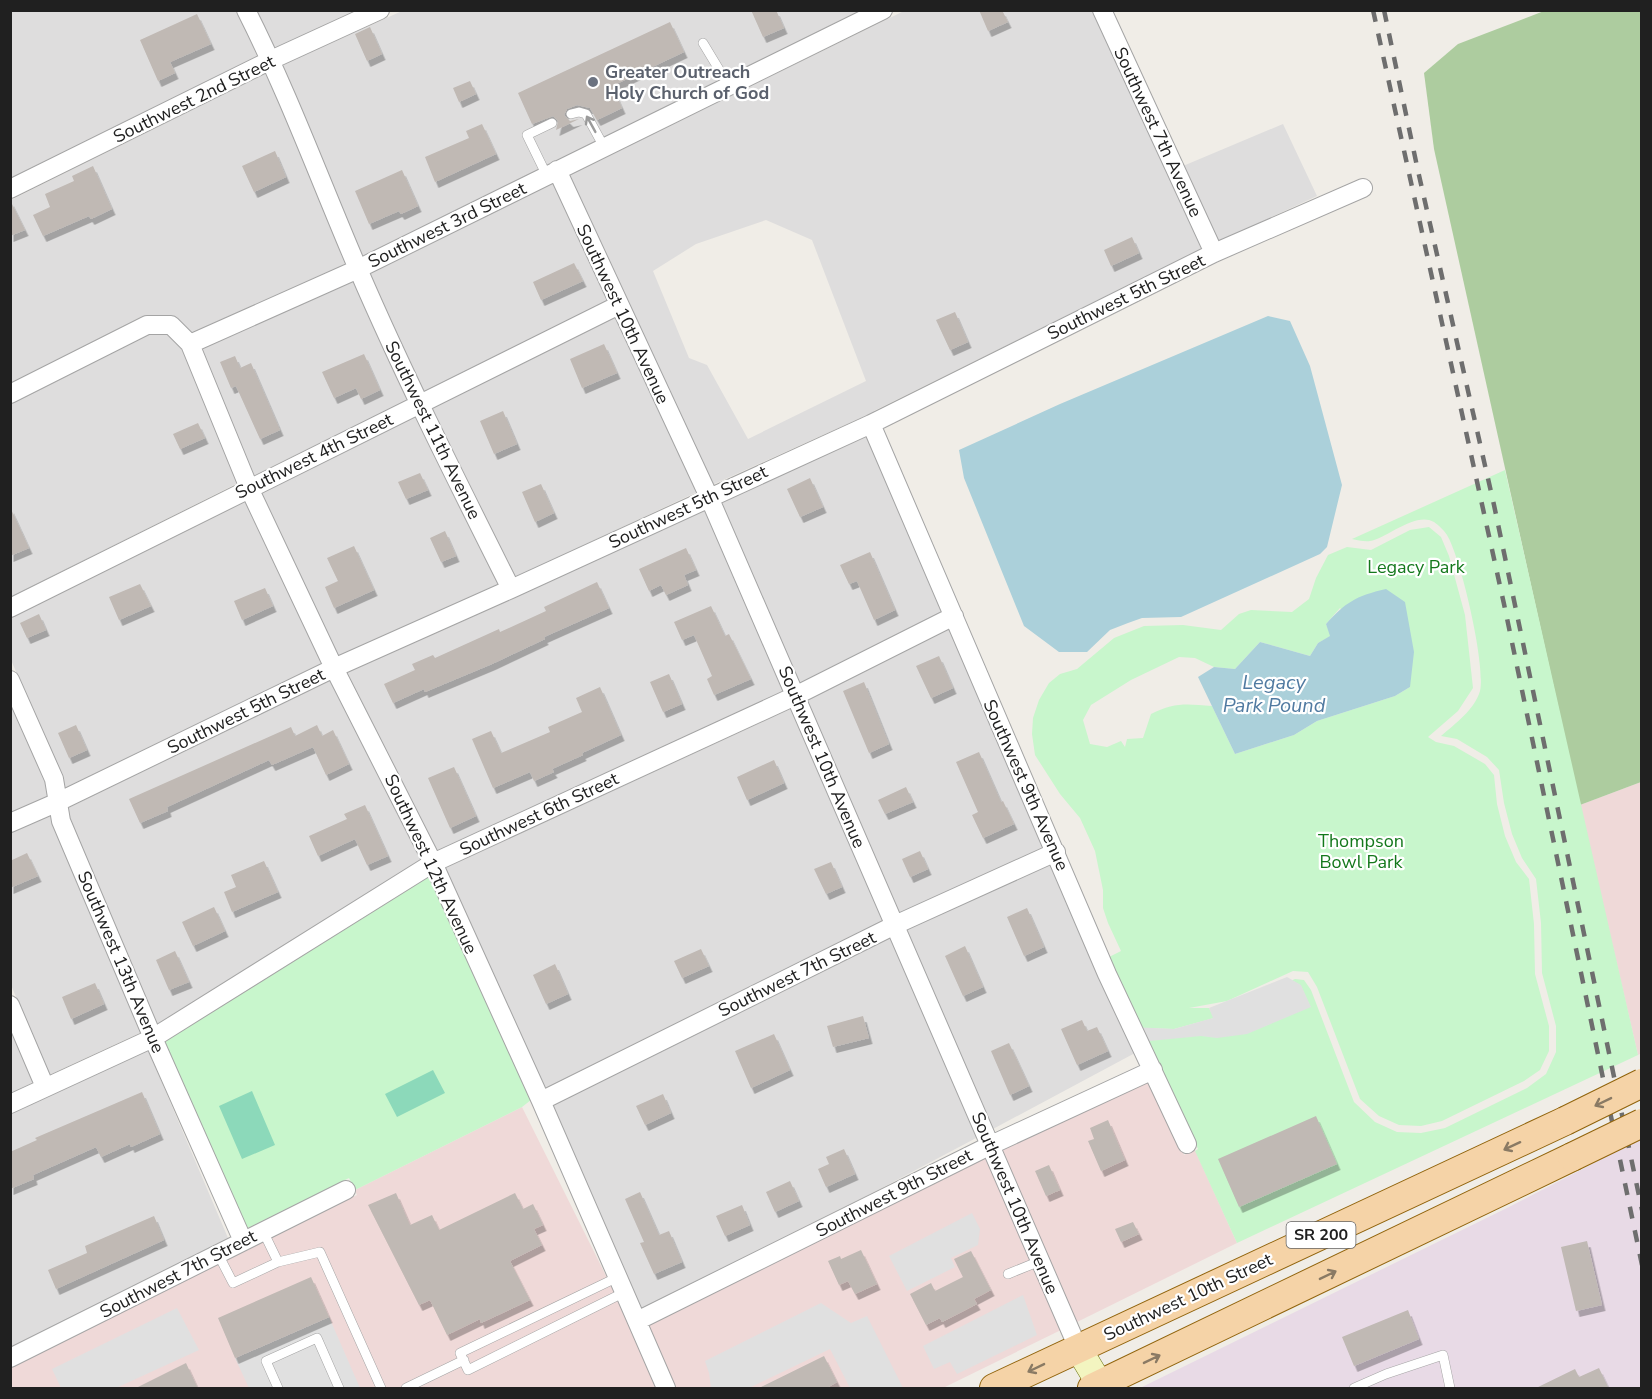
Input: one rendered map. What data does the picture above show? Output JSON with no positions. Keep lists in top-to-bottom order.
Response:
{
  "streets": {
    "main road": ["SR 200", "Southwest 10th Street"],
    "street": [
      "Southwest 2nd Street",
      "Southwest 7th Avenue",
      "Southwest 3rd Street",
      "Southwest 5th Street",
      "Southwest 10th Avenue",
      "Southwest 11th Avenue",
      "Southwest 4th Street",
      "Southwest 9th Avenue",
      "Southwest 6th Street",
      "Southwest 12th Avenue",
      "Southwest 13th Avenue",
      "Southwest 7th Street",
      "Southwest 9th Street"
    ]
  },
  "crossings": [
    ["Southwest 2nd Street", "Southwest 11th Avenue"],
    ["Southwest 7th Avenue", "Southwest 5th Street"],
    ["Southwest 3rd Street", "Southwest 10th Avenue"],
    ["Southwest 3rd Street", "Southwest 11th Avenue"],
    ["Southwest 3rd Street", "Southwest 12th Avenue"],
    ["Southwest 5th Street", "Southwest 10th Avenue"],
    ["Southwest 5th Street", "Southwest 11th Avenue"],
    ["Southwest 5th Street", "Southwest 9th Avenue"],
    ["Southwest 5th Street", "Southwest 12th Avenue"],
    ["Southwest 5th Street", "Southwest 13th Avenue"],
    ["Southwest 10th Avenue", "Southwest 4th Street"],
    ["Southwest 10th Avenue", "Southwest 6th Street"],
    ["Southwest 10th Avenue", "Southwest 7th Street"],
    ["Southwest 10th Avenue", "Southwest 9th Street"],
    ["Southwest 10th Avenue", "Southwest 10th Street"],
    ["Southwest 11th Avenue", "Southwest 4th Street"],
    ["Southwest 4th Street", "Southwest 12th Avenue"],
    ["Southwest 9th Avenue", "Southwest 6th Street"],
    ["Southwest 9th Avenue", "Southwest 7th Street"],
    ["Southwest 9th Avenue", "Southwest 9th Street"],
    ["Southwest 6th Street", "Southwest 12th Avenue"],
    ["Southwest 6th Street", "Southwest 13th Avenue"],
    ["Southwest 12th Avenue", "Southwest 7th Street"],
    ["Southwest 12th Avenue", "Southwest 9th Street"],
    ["Southwest 13th Avenue", "Southwest 7th Street"]
  ],
  "water": ["Legacy Park Pound"],
  "parks": ["Legacy Park", "Thompson Bowl Park"],
  "places": ["Greater Outreach Holy Church of God"]
}
